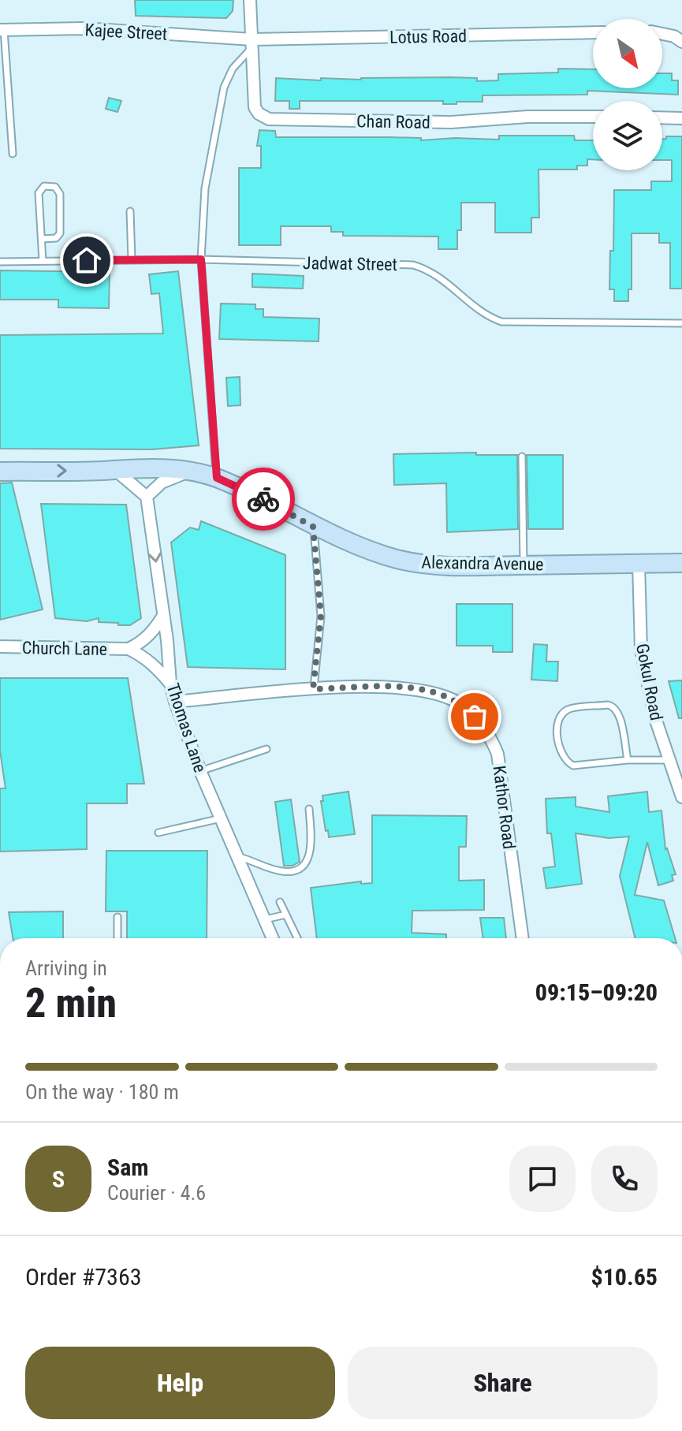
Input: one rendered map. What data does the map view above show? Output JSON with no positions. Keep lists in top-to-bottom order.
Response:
{
  "streets": {
    "street": [
      "Kajee Street",
      "Lotus Road",
      "Chan Road",
      "Alexandra Avenue",
      "Church Lane",
      "Gokul Road",
      "Thomas Lane",
      "Kathor Road"
    ],
    "lane": ["Jadwat Street"]
  },
  "crossings": [
    ["Kajee Street", "Lotus Road"],
    ["Kajee Street", "Chan Road"],
    ["Lotus Road", "Chan Road"],
    ["Alexandra Avenue", "Gokul Road"],
    ["Church Lane", "Thomas Lane"],
    ["Thomas Lane", "Kathor Road"]
  ],
  "north": "bottom right",
  "page": {
    "heading": ["2 min", "Arriving in", "09:15–09:20"],
    "panel": [
      "Sam",
      "Courier · 4.6",
      "Order #7363",
      "$10.65"
    ],
    "bar": "On the way · 180 m",
    "round": "S",
    "buttons": ["Help", "Share"]
  }
}
